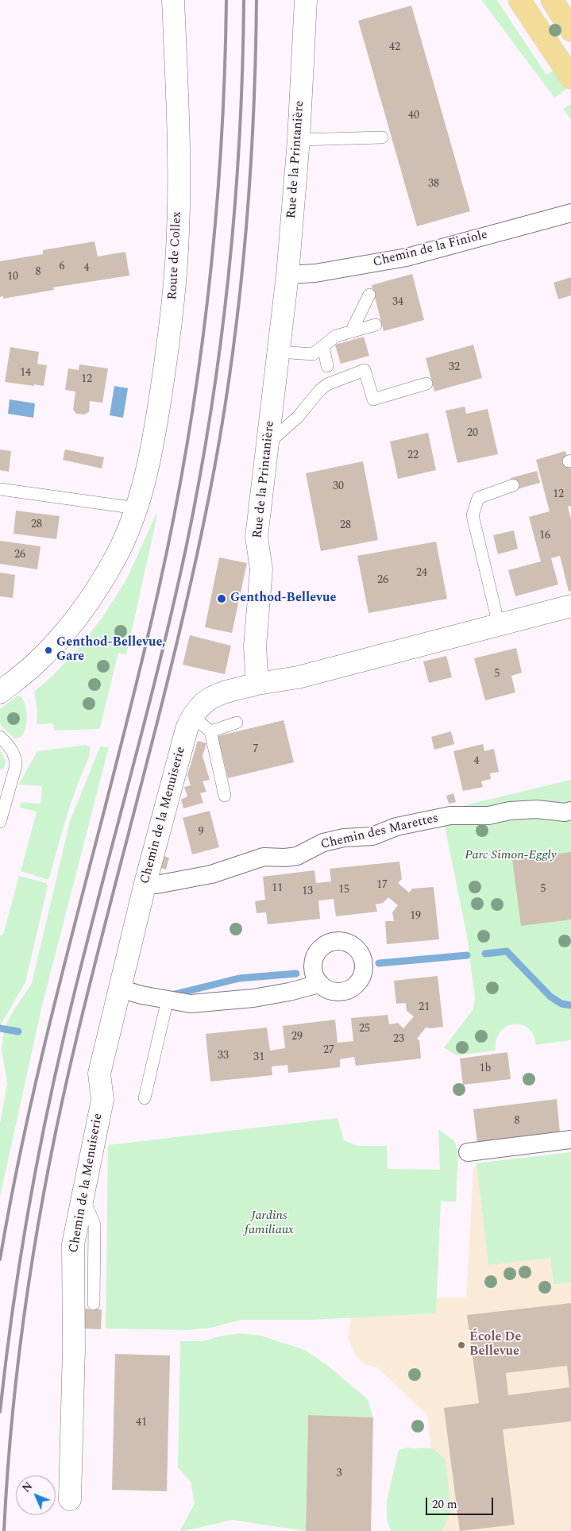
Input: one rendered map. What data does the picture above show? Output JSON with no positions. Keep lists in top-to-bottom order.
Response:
{
  "streets": {
    "street": [
      "Rue de la Printanière",
      "Chemin de la Finiole",
      "Route de Collex",
      "Chemin de la Menuiserie",
      "Chemin des Marettes"
    ]
  },
  "crossings": [
    ["Rue de la Printanière", "Chemin de la Finiole"],
    ["Rue de la Printanière", "Chemin de la Menuiserie"],
    ["Chemin de la Menuiserie", "Chemin des Marettes"]
  ],
  "parks": ["Parc Simon-Eggly", "Jardins familiaux"],
  "places": ["Genthod-Bellevue", "Genthod-Bellevue, Gare", "École De Bellevue"],
  "house_numbers": [
    "42",
    "40",
    "38",
    "6",
    "4",
    "8",
    "10",
    "34",
    "32",
    "14",
    "12",
    "20",
    "22",
    "30",
    "12",
    "28",
    "28",
    "16",
    "26",
    "24",
    "26",
    "5",
    "7",
    "4",
    "9",
    "17",
    "11",
    "5",
    "15",
    "13",
    "19",
    "21",
    "25",
    "29",
    "23",
    "27",
    "33",
    "31",
    "1b",
    "8",
    "41",
    "3"
  ],
  "scale_bar": "20 m",
  "north": "top left"
}
